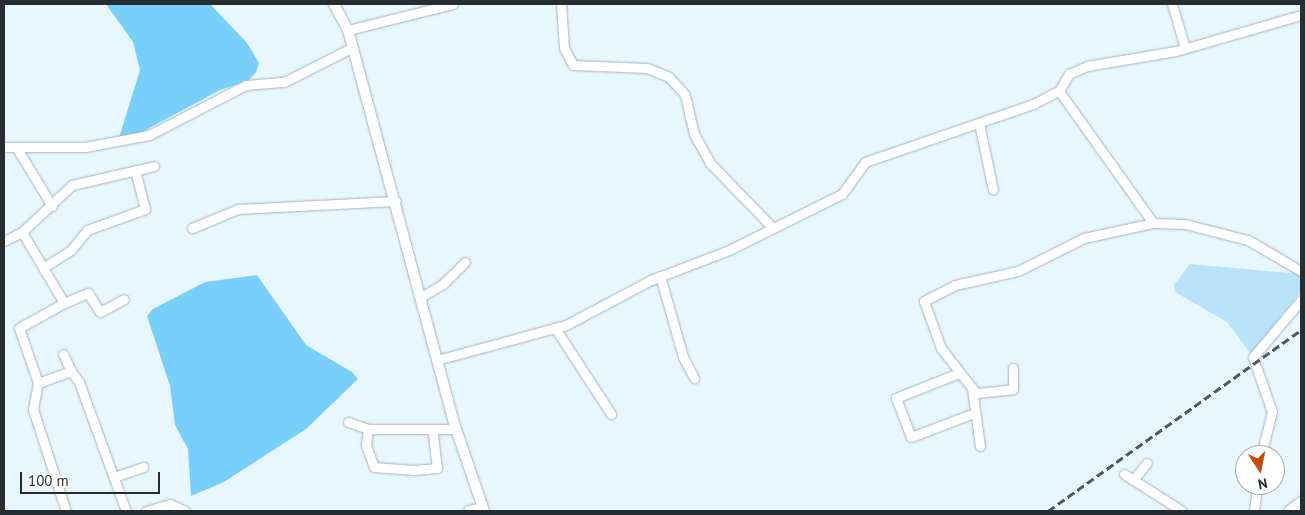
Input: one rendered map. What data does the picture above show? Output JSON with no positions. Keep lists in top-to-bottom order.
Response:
{
  "scale_bar": "100 m",
  "north": "bottom"
}
